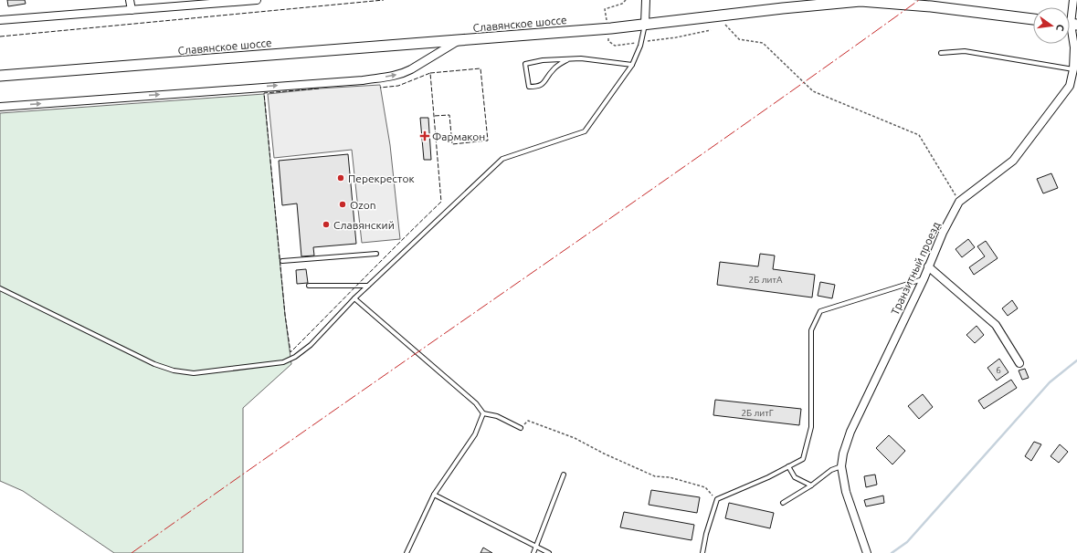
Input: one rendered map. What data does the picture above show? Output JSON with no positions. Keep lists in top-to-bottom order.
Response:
{
  "streets": {
    "main road": ["Славянское шоссе"],
    "street": ["Транзитный проезд"]
  },
  "places": {
    "health": ["Фармакон"],
    "other": ["Перекресток", "Ozon", "Славянский"]
  },
  "house_numbers": ["2Б литА", "6", "2Б литГ"],
  "north": "right"
}
